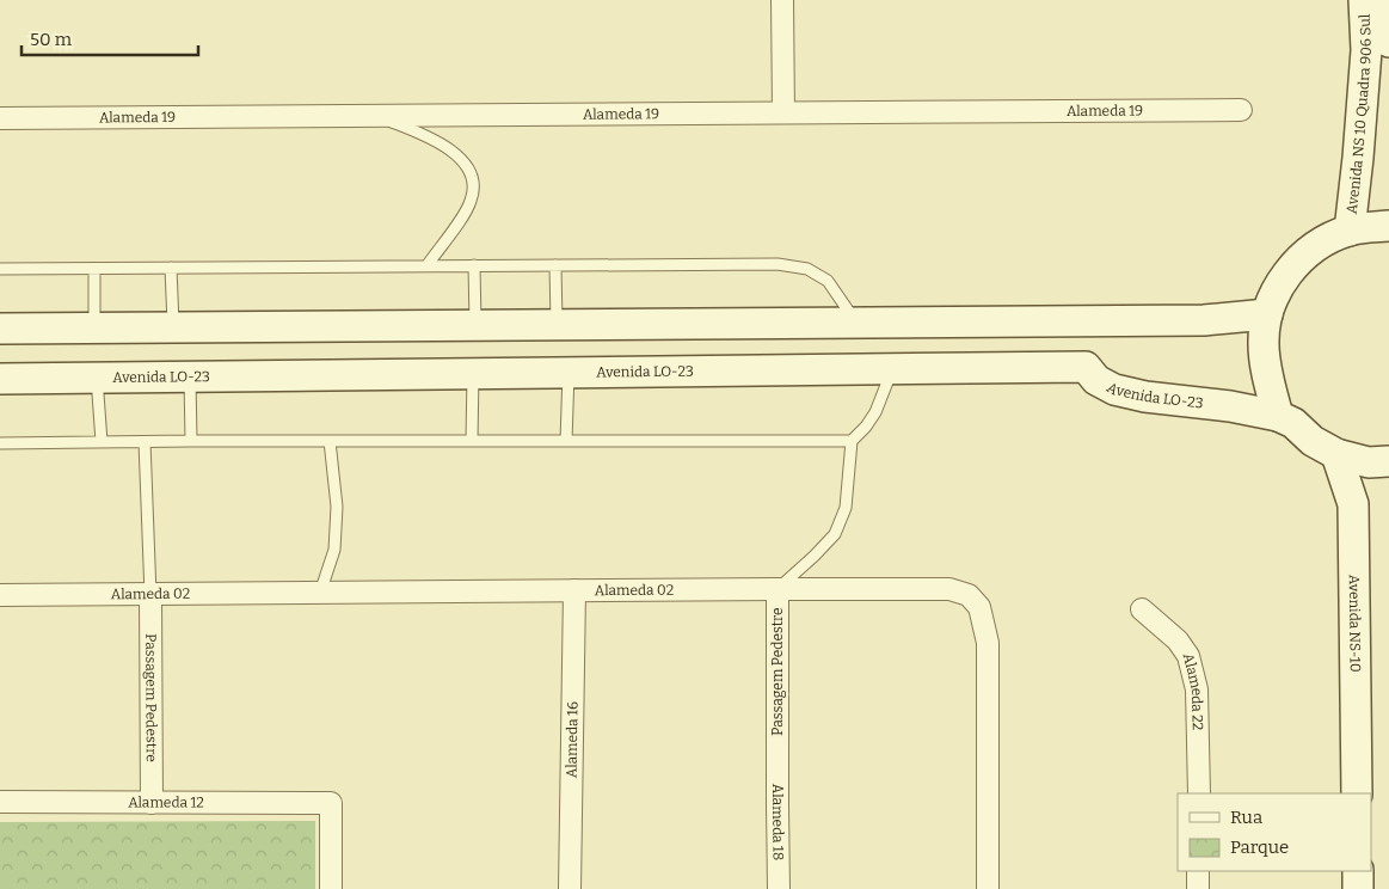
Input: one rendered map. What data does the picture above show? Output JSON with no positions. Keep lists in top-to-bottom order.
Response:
{
  "streets": {
    "street": [
      "Alameda 19",
      "Avenida NS 10 Quadra 906 Sul",
      "Avenida LO-23",
      "Alameda 02",
      "Avenida NS-10",
      "Passagem Pedestre",
      "Alameda 22",
      "Alameda 16",
      "Alameda 12",
      "Alameda 18"
    ]
  },
  "crossings": [
    ["Alameda 02", "Passagem Pedestre"],
    ["Alameda 02", "Alameda 16"],
    ["Passagem Pedestre", "Alameda 12"],
    ["Passagem Pedestre", "Alameda 18"]
  ],
  "legend": ["Rua", "Parque"],
  "scale_bar": "50 m"
}
